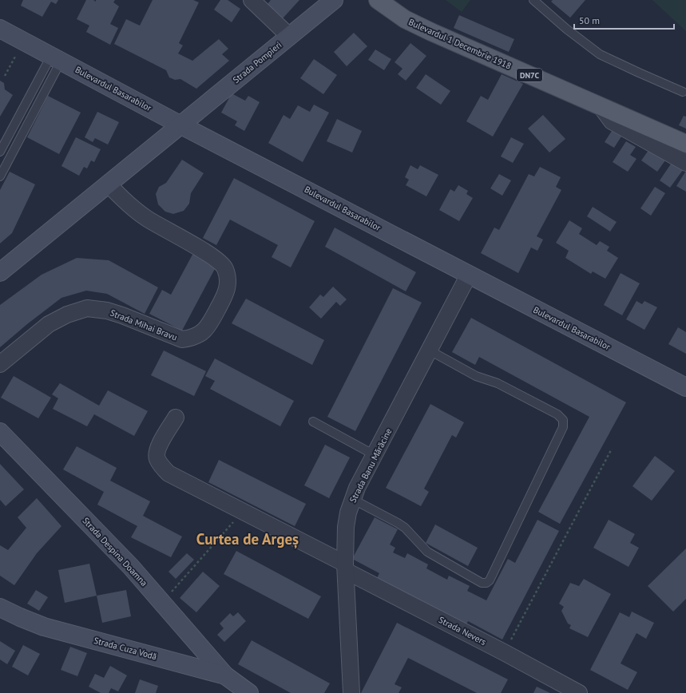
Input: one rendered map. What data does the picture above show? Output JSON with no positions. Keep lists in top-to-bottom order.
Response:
{
  "streets": {
    "main road": ["Bulevardul 1 Decembrie 1918", "DN7C"],
    "street": [
      "Strada Pompieri",
      "Bulevardul Basarabilor",
      "Strada Mihai Bravu",
      "Strada Banu Mărăcine",
      "Strada Despina Doamna",
      "Strada Nevers",
      "Strada Cuza Vodă"
    ]
  },
  "crossings": [
    ["Strada Pompieri", "Bulevardul Basarabilor"],
    ["Bulevardul Basarabilor", "Strada Banu Mărăcine"],
    ["Strada Banu Mărăcine", "Strada Nevers"],
    ["Strada Despina Doamna", "Strada Cuza Vodă"]
  ],
  "districts": ["Curtea de Argeș"],
  "scale_bar": "50 m"
}
